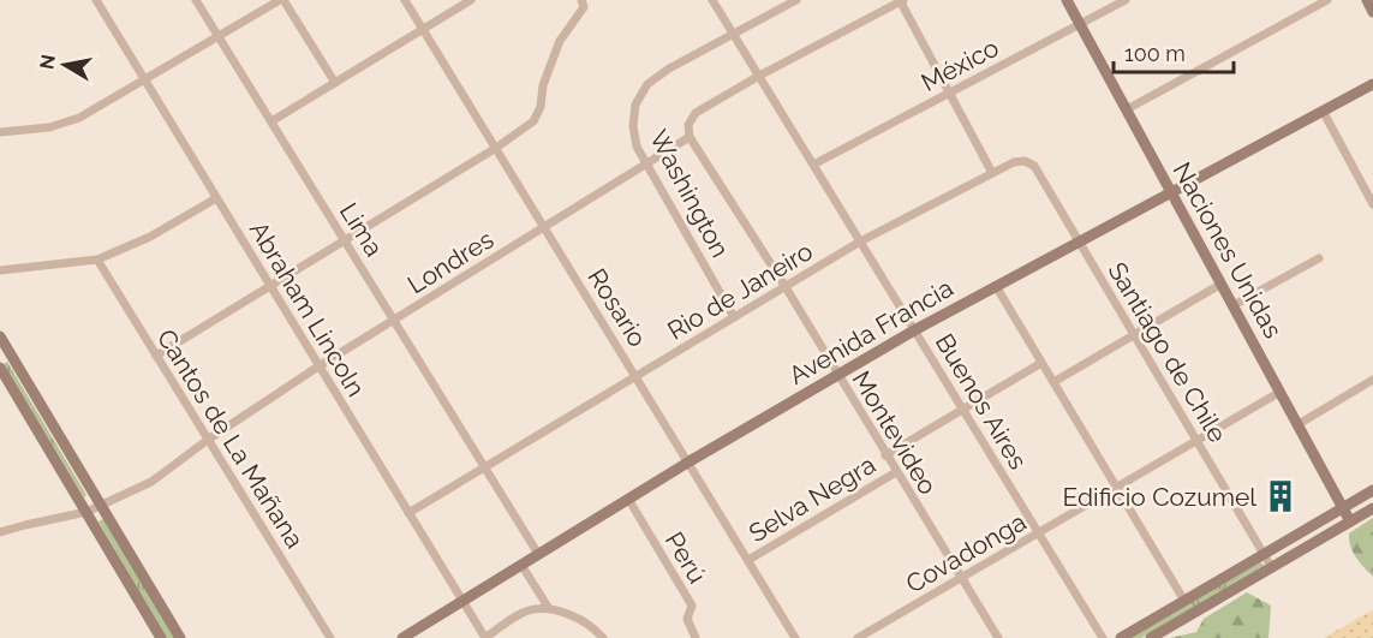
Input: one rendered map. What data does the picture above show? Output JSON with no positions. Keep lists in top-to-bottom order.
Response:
{
  "streets": {
    "street": [
      "México",
      "Washington",
      "Lima",
      "Naciones Unidas",
      "Londres",
      "Rio de Janeiro",
      "Rosario",
      "Abraham Lincoln",
      "Avenida Francia",
      "Santiago de Chile",
      "Buenos Aires",
      "Montevideo",
      "Cantos de La Mañana",
      "Selva Negra",
      "Covadonga",
      "Perú"
    ]
  },
  "crossings": [
    ["México", "Naciones Unidas"],
    ["México", "Buenos Aires"],
    ["Washington", "Londres"],
    ["Washington", "Rio de Janeiro"],
    ["Washington", "Buenos Aires"],
    ["Lima", "Londres"],
    ["Lima", "Rio de Janeiro"],
    ["Lima", "Avenida Francia"],
    ["Naciones Unidas", "Avenida Francia"],
    ["Naciones Unidas", "Covadonga"],
    ["Londres", "Rosario"],
    ["Londres", "Abraham Lincoln"],
    ["Londres", "Montevideo"],
    ["Londres", "Cantos de La Mañana"],
    ["Rio de Janeiro", "Rosario"],
    ["Rio de Janeiro", "Abraham Lincoln"],
    ["Rio de Janeiro", "Santiago de Chile"],
    ["Rio de Janeiro", "Buenos Aires"],
    ["Rio de Janeiro", "Montevideo"],
    ["Rosario", "Avenida Francia"],
    ["Rosario", "Selva Negra"],
    ["Abraham Lincoln", "Avenida Francia"],
    ["Avenida Francia", "Santiago de Chile"],
    ["Avenida Francia", "Buenos Aires"],
    ["Avenida Francia", "Montevideo"],
    ["Avenida Francia", "Perú"],
    ["Santiago de Chile", "Covadonga"],
    ["Buenos Aires", "Selva Negra"],
    ["Buenos Aires", "Covadonga"],
    ["Montevideo", "Selva Negra"],
    ["Montevideo", "Covadonga"]
  ],
  "places": {
    "building": ["Edificio Cozumel"]
  },
  "scale_bar": "100 m",
  "north": "left"
}
